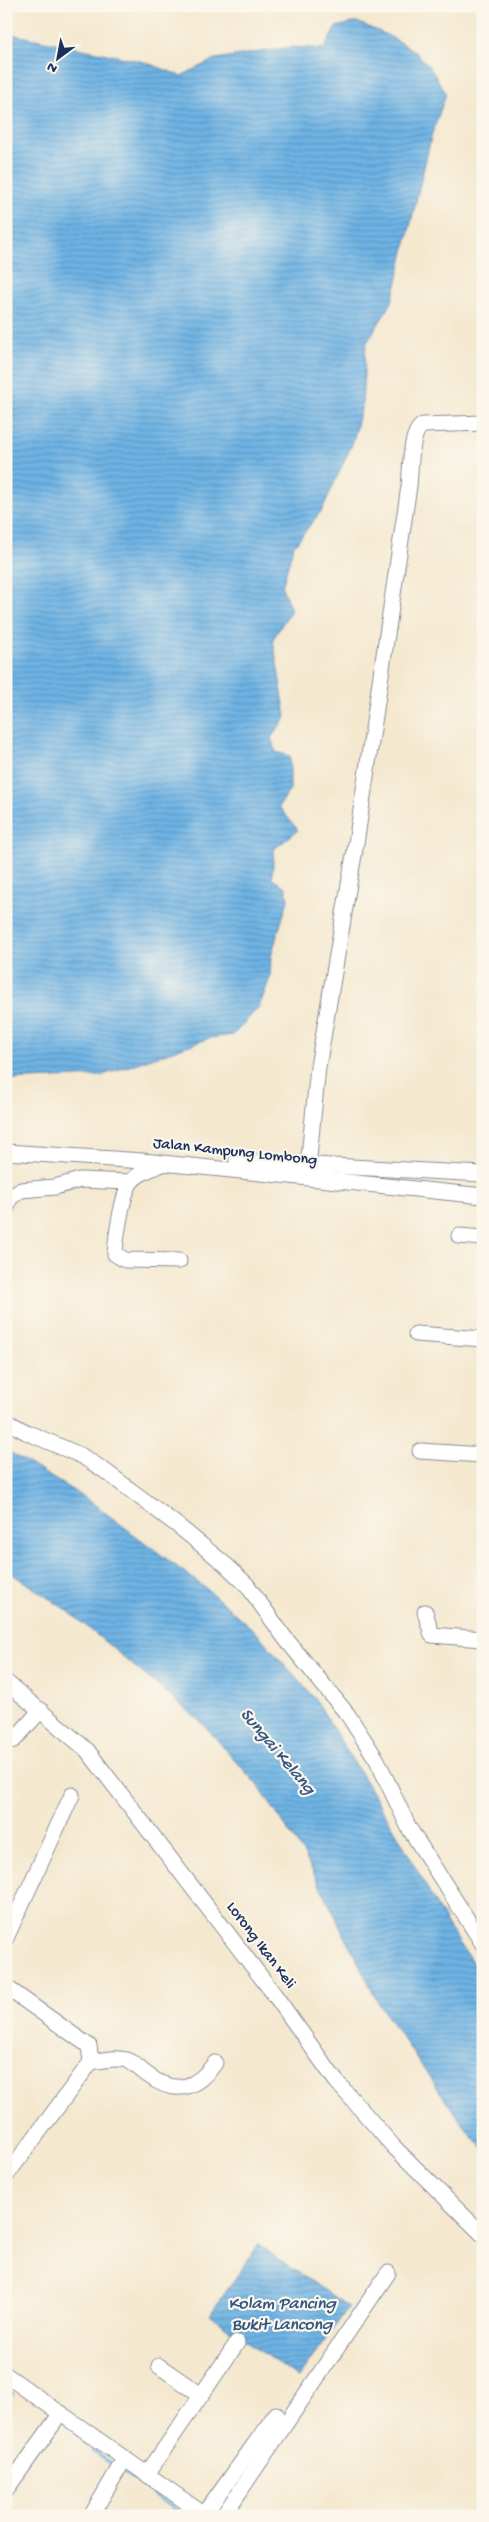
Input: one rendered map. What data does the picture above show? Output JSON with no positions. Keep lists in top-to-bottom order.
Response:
{
  "streets": {
    "street": ["Jalan Kampung Lombong", "Lorong Ikan Keli"]
  },
  "water": ["Sungai Kelang", "Kolam Pancing Bukit Lancong"],
  "north": "bottom left"
}
